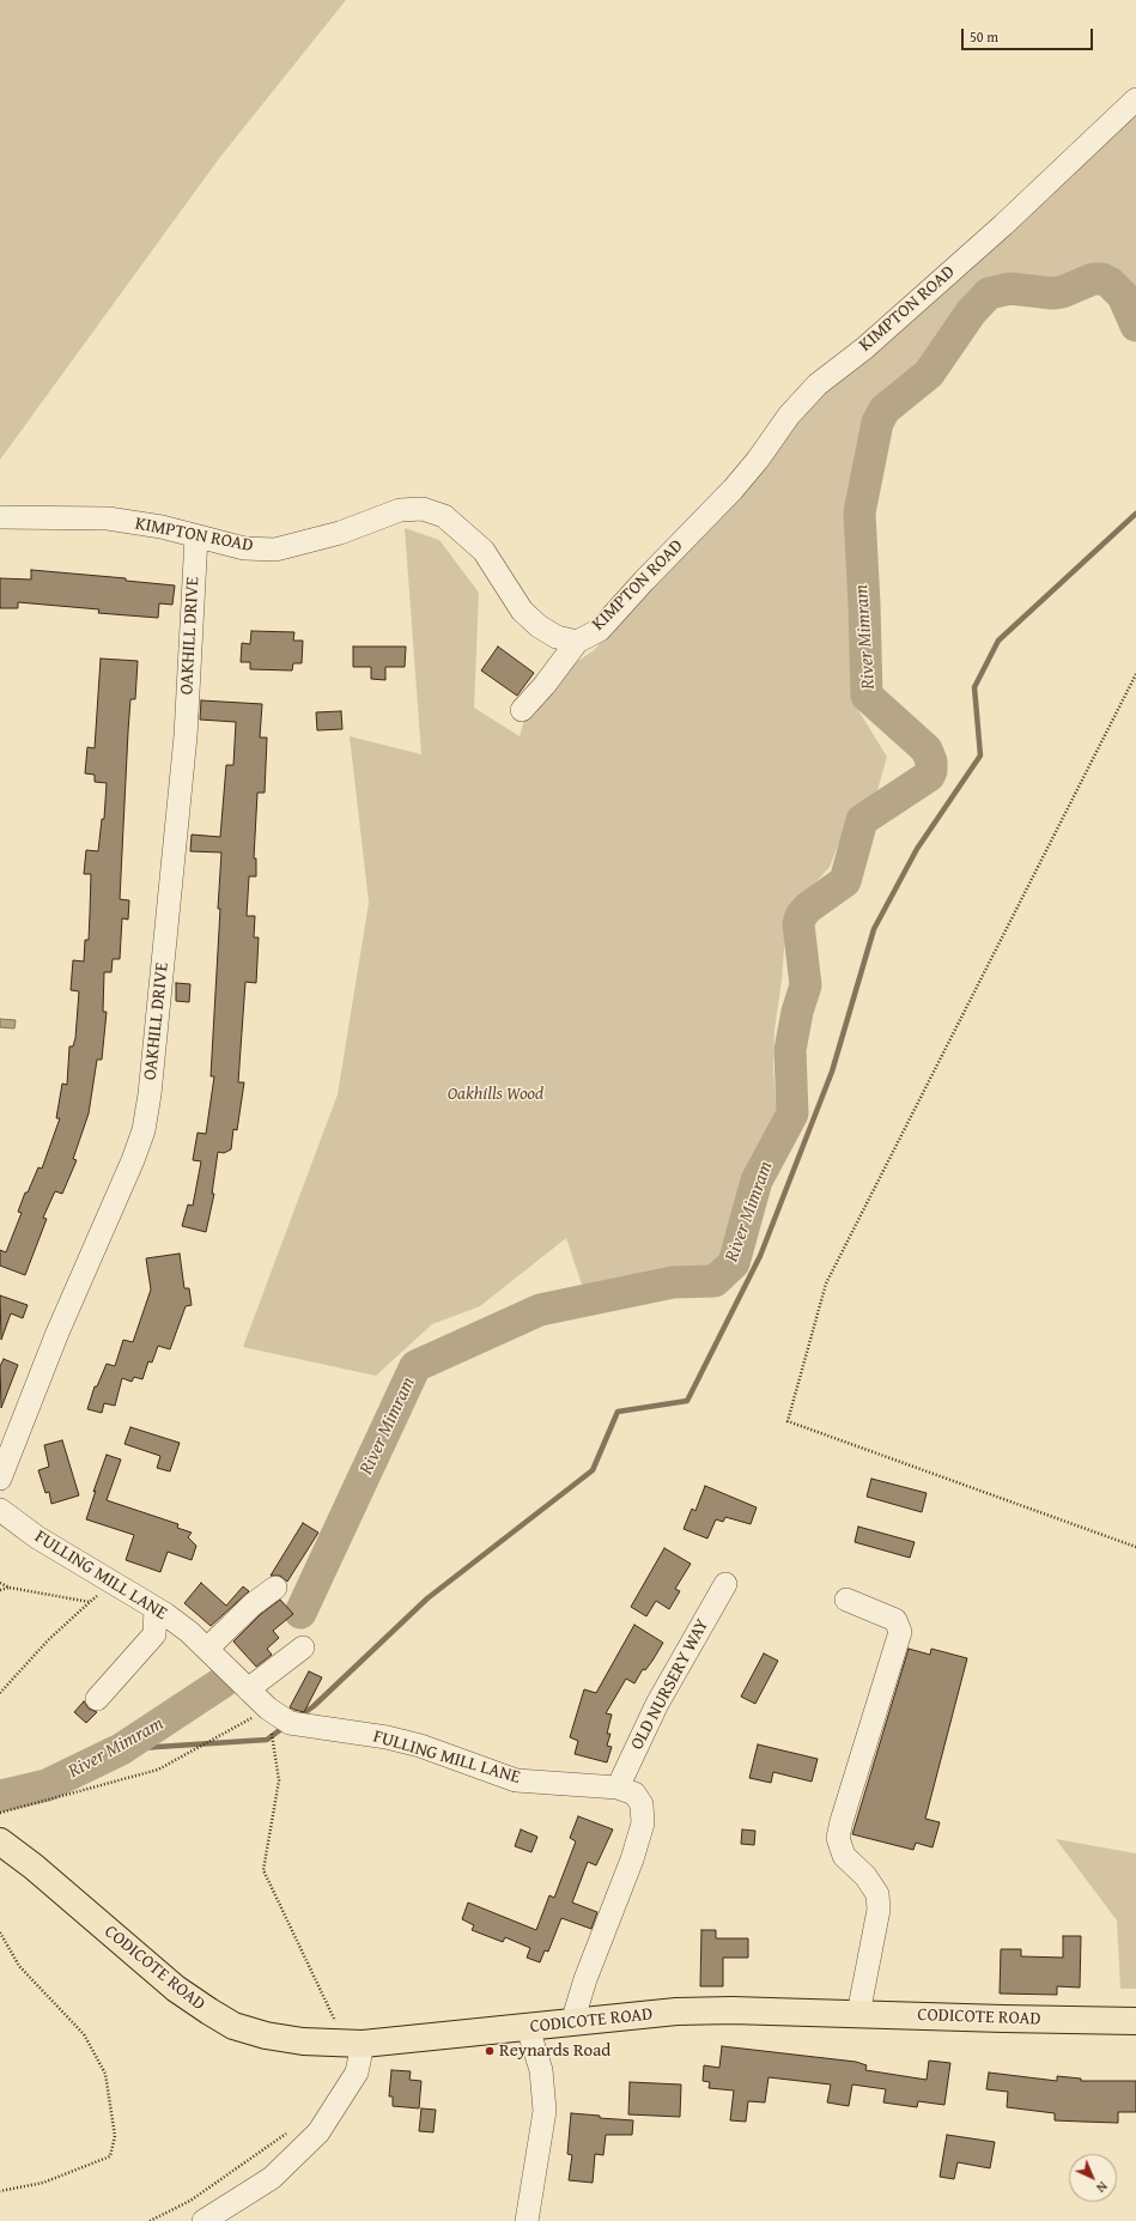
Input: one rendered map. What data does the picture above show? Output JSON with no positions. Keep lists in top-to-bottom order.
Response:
{
  "streets": {
    "main road": ["CODICOTE ROAD"],
    "street": [
      "KIMPTON ROAD",
      "OAKHILL DRIVE",
      "FULLING MILL LANE",
      "OLD NURSERY WAY"
    ]
  },
  "crossings": [
    ["KIMPTON ROAD", "OAKHILL DRIVE"],
    ["FULLING MILL LANE", "OLD NURSERY WAY"],
    ["FULLING MILL LANE", "CODICOTE ROAD"]
  ],
  "water": ["River Mimram"],
  "parks": ["Oakhills Wood"],
  "places": ["Reynards Road"],
  "scale_bar": "50 m",
  "north": "bottom right"
}
